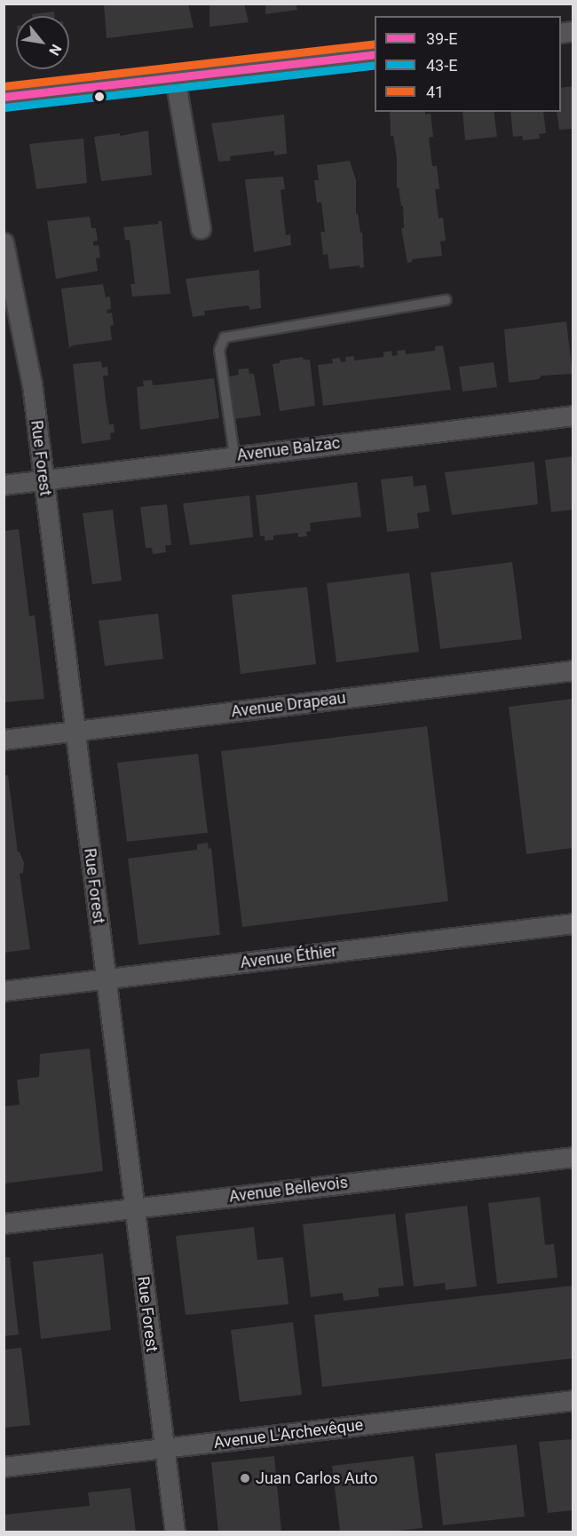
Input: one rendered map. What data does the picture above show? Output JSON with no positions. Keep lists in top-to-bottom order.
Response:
{
  "streets": {
    "street": [
      "Avenue Balzac",
      "Rue Forest",
      "Avenue Drapeau",
      "Avenue Éthier",
      "Avenue Bellevois",
      "Avenue L'Archevêque"
    ]
  },
  "crossings": [
    ["Avenue Balzac", "Rue Forest"],
    ["Rue Forest", "Avenue Drapeau"],
    ["Rue Forest", "Avenue Éthier"],
    ["Rue Forest", "Avenue Bellevois"],
    ["Rue Forest", "Avenue L'Archevêque"]
  ],
  "places": ["Juan Carlos Auto"],
  "lines": ["transit line 41", "transit line 39-E", "transit line 43-E"],
  "legend": ["39-E", "43-E", "41"],
  "north": "bottom right"
}
